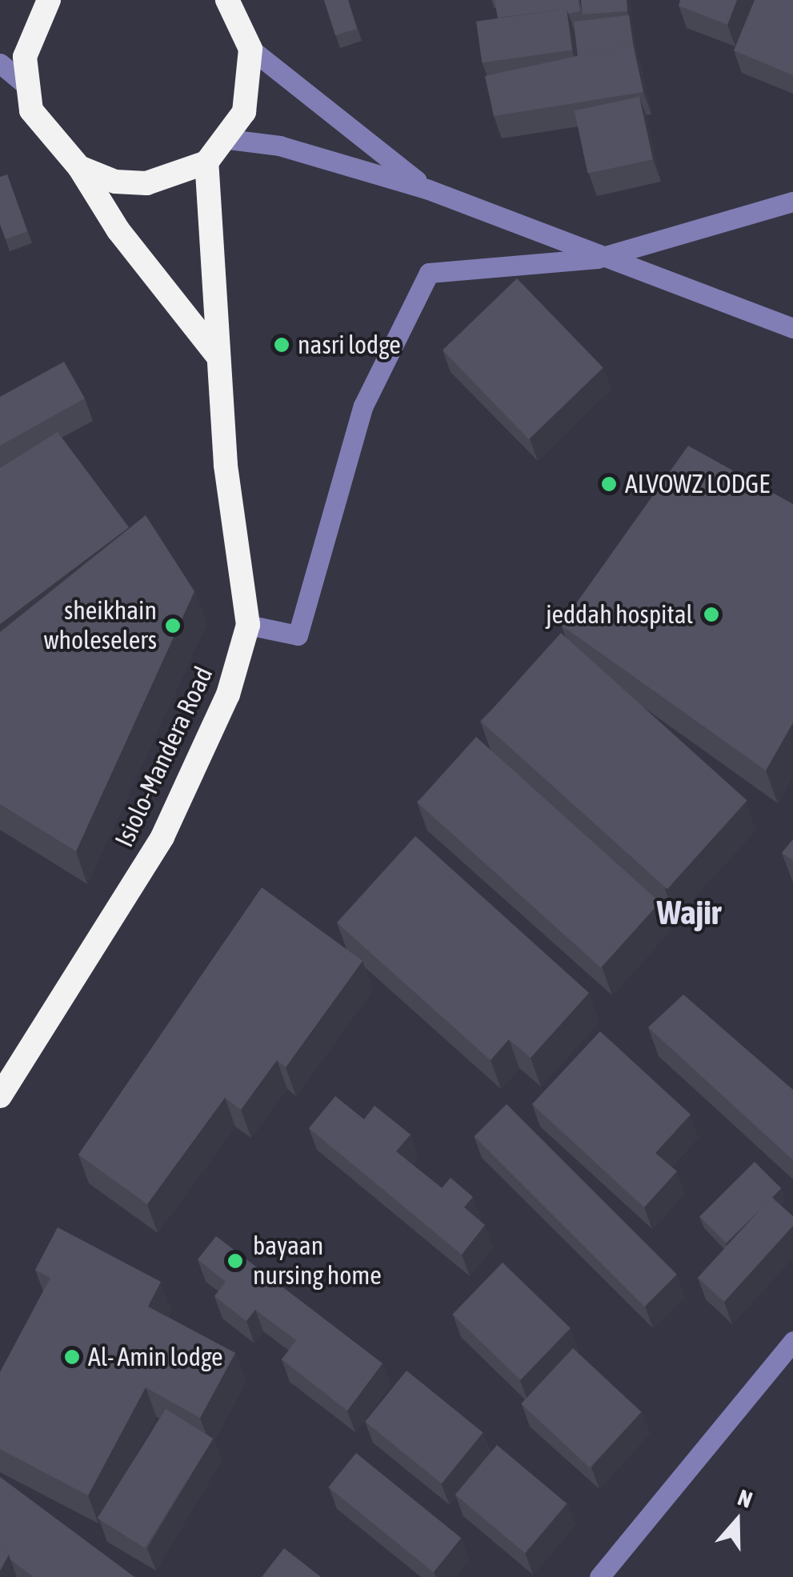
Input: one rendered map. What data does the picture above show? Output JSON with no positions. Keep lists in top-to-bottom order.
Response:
{
  "streets": {
    "highway": ["Isiolo-Mandera Road"]
  },
  "districts": ["Wajir"],
  "places": [
    "nasri lodge",
    "ALVOWZ LODGE",
    "jeddah hospital",
    "sheikhain wholeselers",
    "bayaan nursing home",
    "Al- Amin lodge"
  ],
  "north": "top"
}
